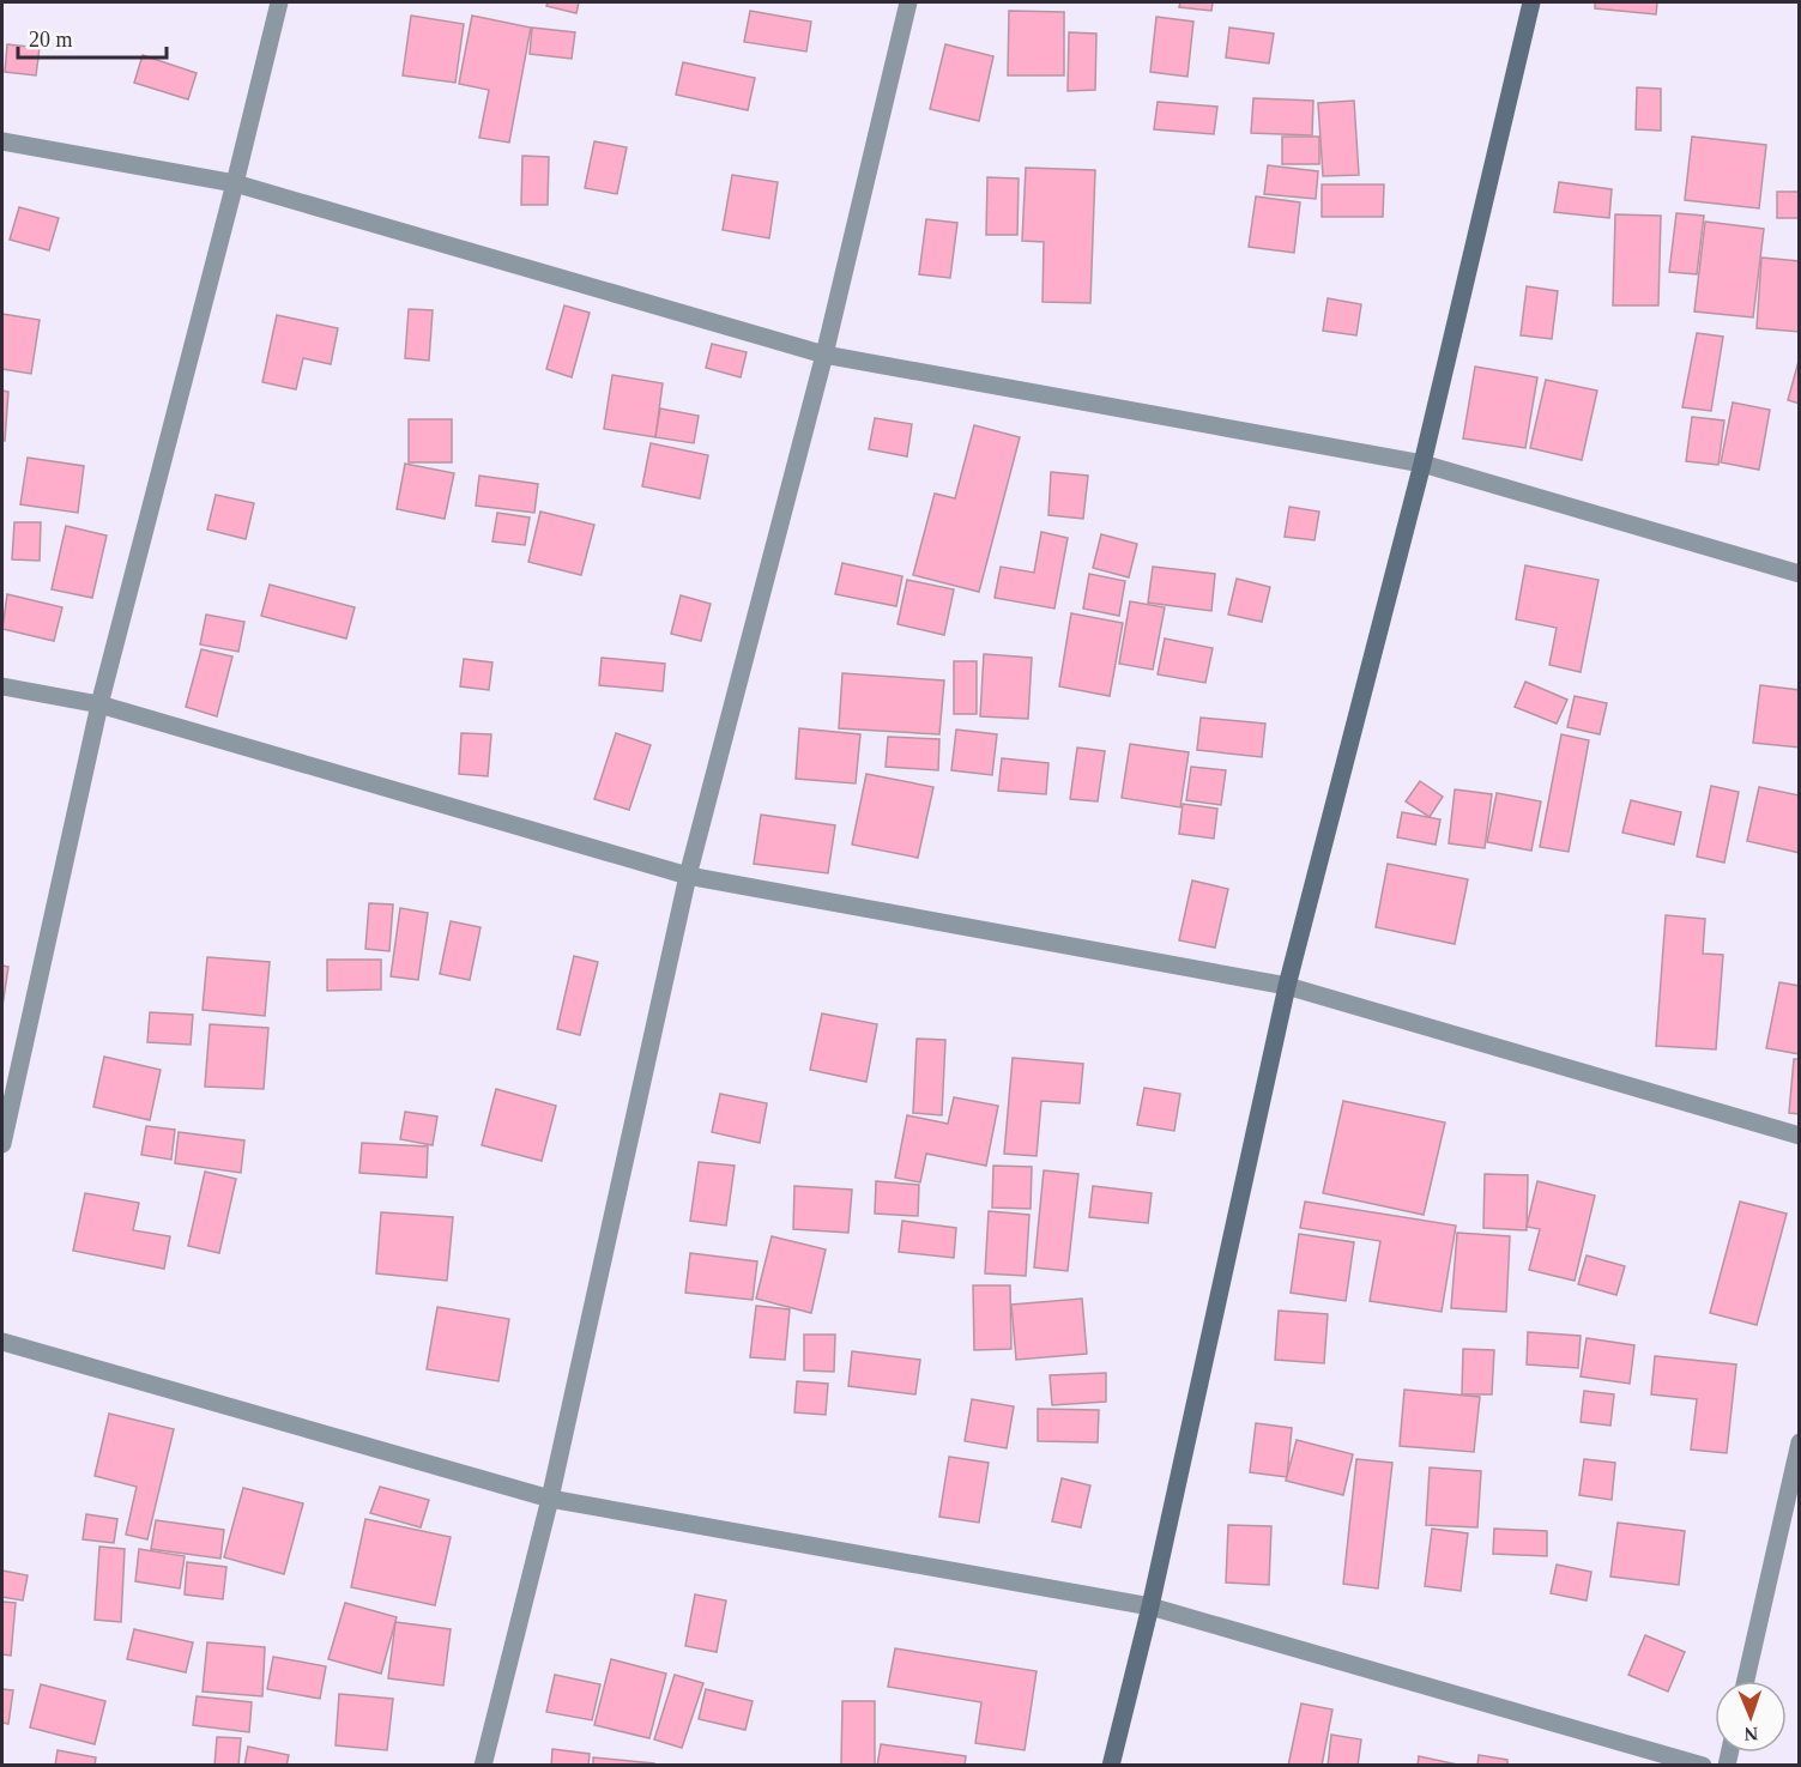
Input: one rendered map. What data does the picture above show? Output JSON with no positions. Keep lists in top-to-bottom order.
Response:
{
  "scale_bar": "20 m",
  "north": "bottom"
}
